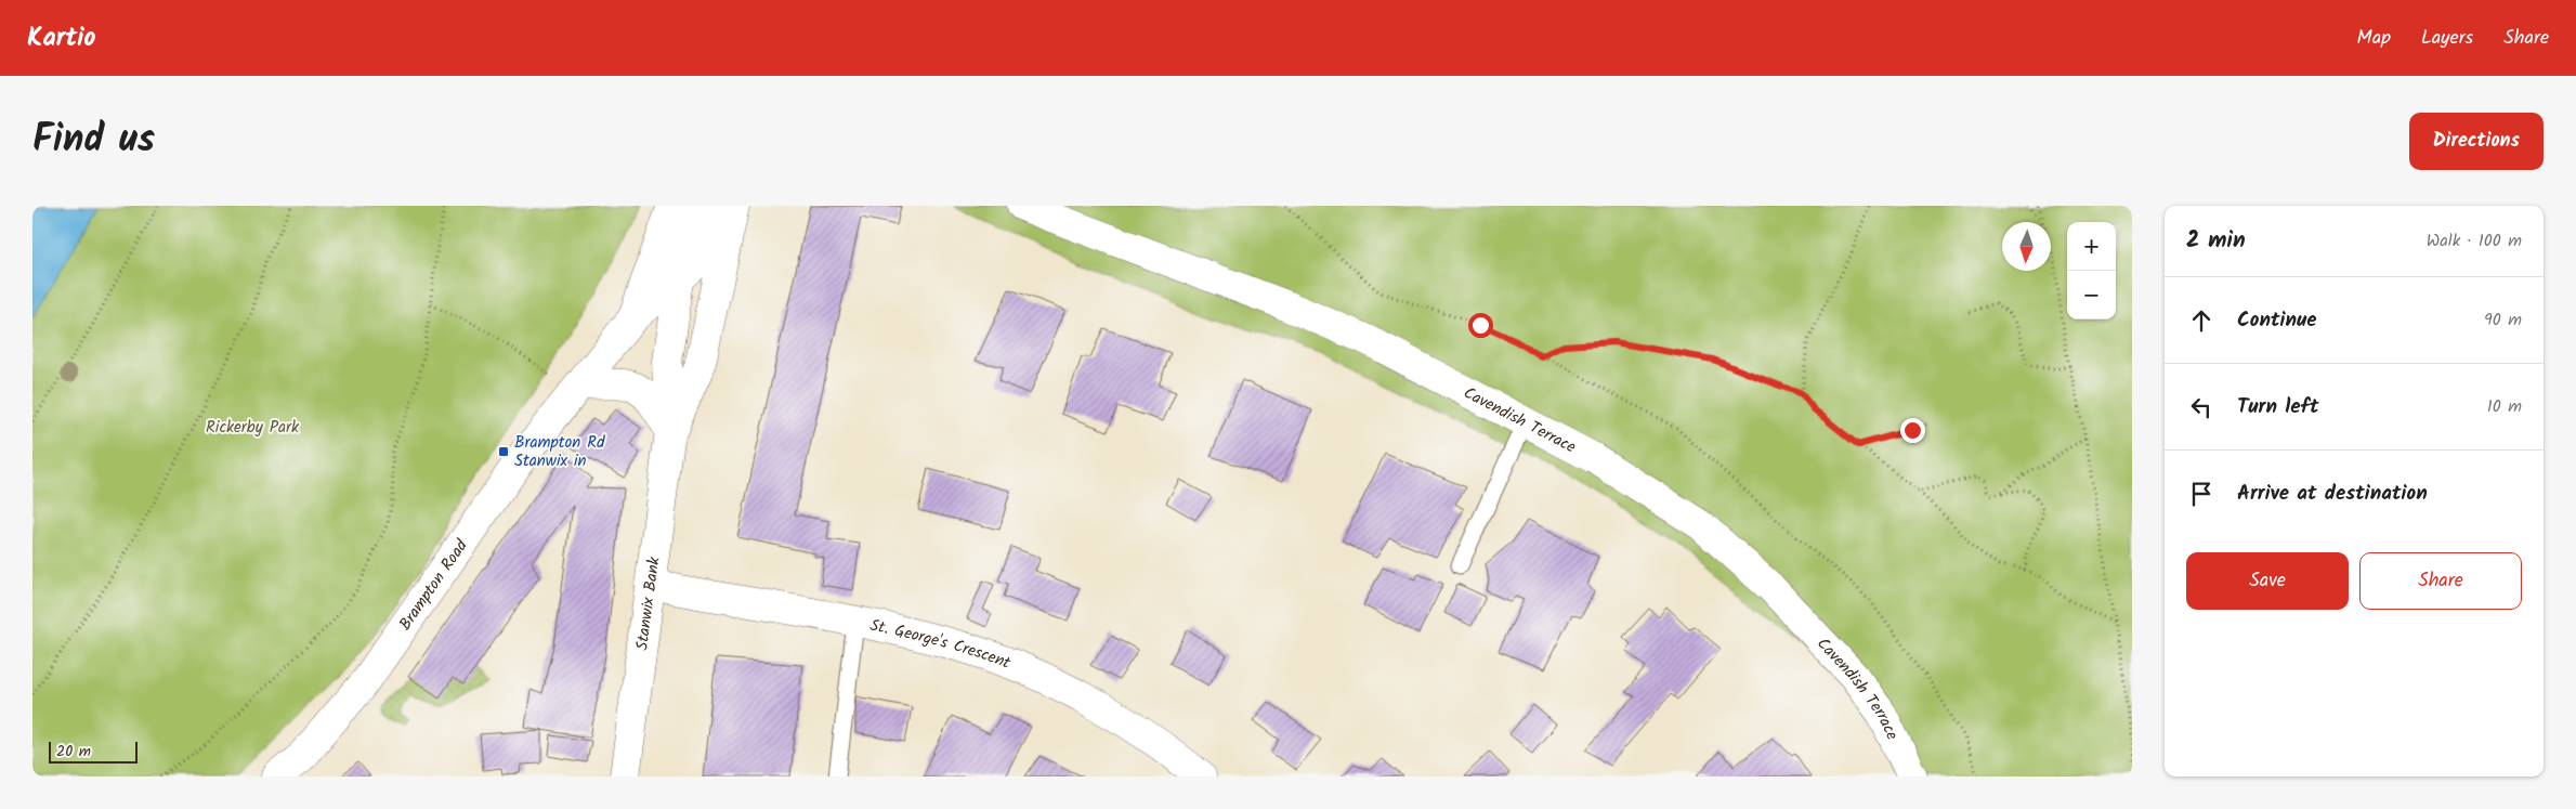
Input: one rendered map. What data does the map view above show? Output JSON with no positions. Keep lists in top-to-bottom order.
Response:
{
  "streets": {
    "main road": [
      "Cavendish Terrace",
      "Brampton Road",
      "Stanwix Bank",
      "St. George's Crescent"
    ]
  },
  "crossings": [
    ["Brampton Road", "Stanwix Bank"],
    ["Stanwix Bank", "St. George's Crescent"]
  ],
  "parks": ["Rickerby Park"],
  "places": {
    "transit": ["Brampton Rd Stanwix in"]
  },
  "scale_bar": "20 m",
  "north": "bottom",
  "page": {
    "header": "Kartio",
    "nav": ["Map", "Layers", "Share"],
    "title": "Find us",
    "buttons": [
      "Directions",
      ["Save", "Share"]
    ],
    "heading": ["2 min", "Walk · 100 m"],
    "map_buttons": ["+", "−"],
    "list": [
      ["Continue", "90 m"],
      ["Turn left", "10 m"],
      "Arrive at destination"
    ],
    "scale": "20 m"
  }
}
